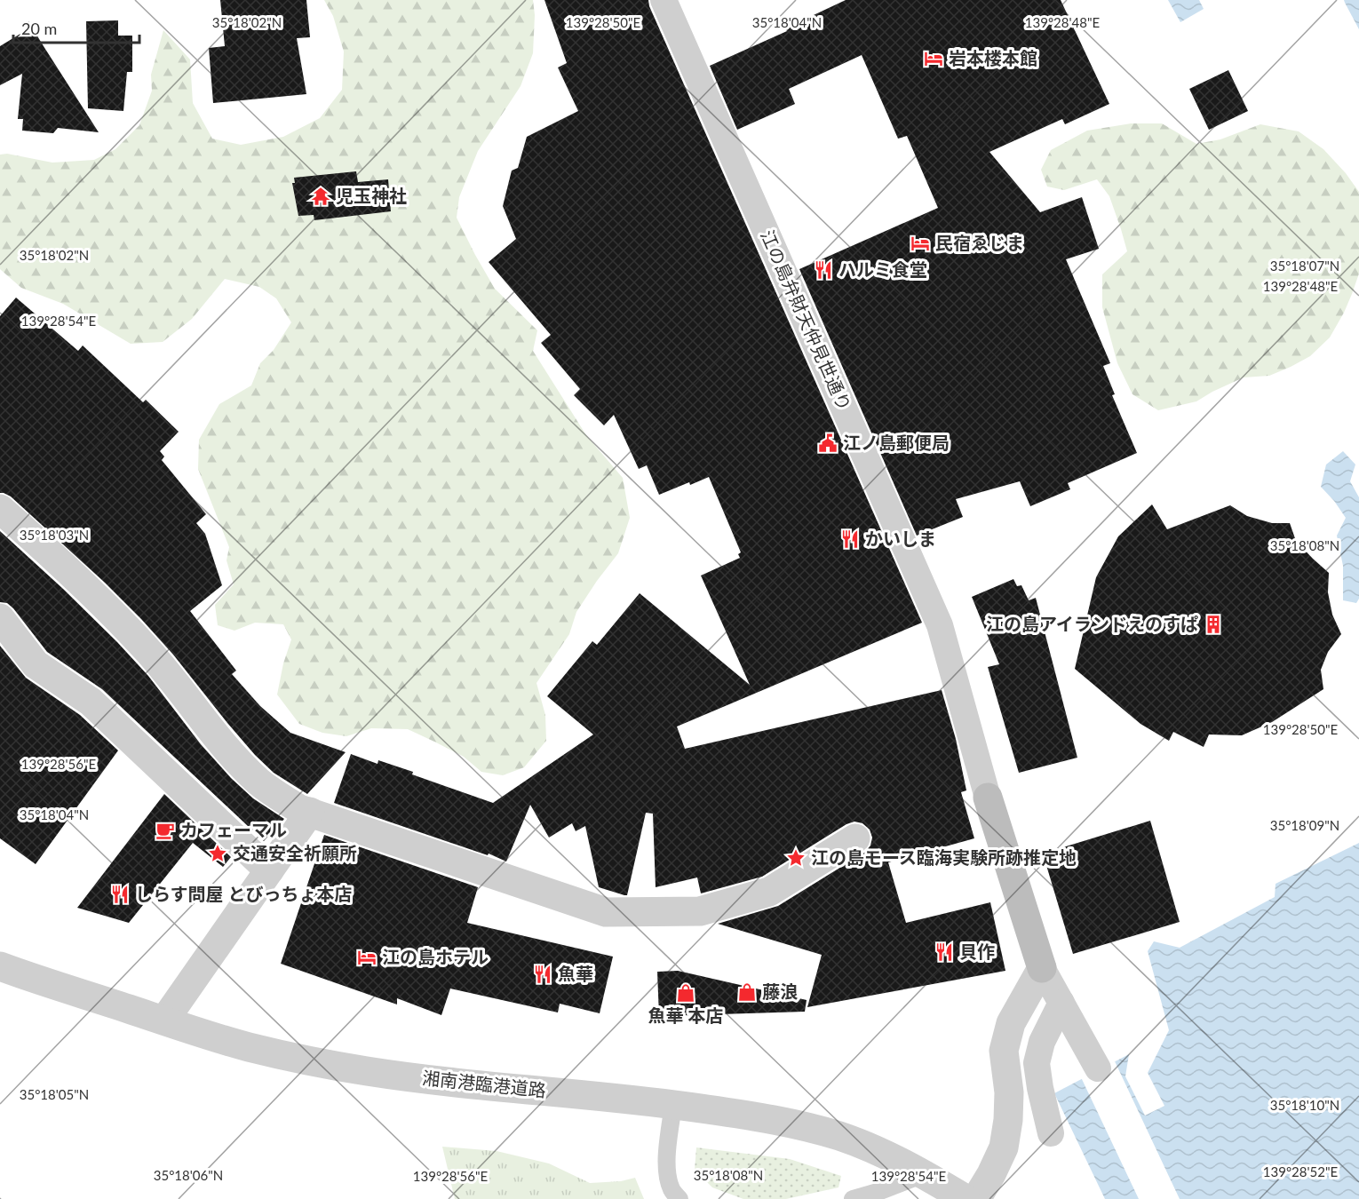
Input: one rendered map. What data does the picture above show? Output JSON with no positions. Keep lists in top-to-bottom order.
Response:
{
  "streets": {
    "street": ["江の島弁財天仲見世通り", "湘南港臨港道路"]
  },
  "places": {
    "hotel": ["岩本楼本館", "民宿ゑじま", "江の島ホテル"],
    "temple": ["児玉神社"],
    "restaurant": [
      "ハルミ食堂",
      "かいしま",
      "しらす問屋 とびっちょ本店",
      "貝作",
      "魚華"
    ],
    "public building": ["江ノ島郵便局"],
    "building": ["江の島アイランドえのすぱ"],
    "cafe": ["カフェーマル"],
    "place": ["交通安全祈願所", "江の島モース臨海実験所跡推定地"],
    "shop": ["藤浪", "魚華 本店"]
  },
  "scale_bar": "20 m",
  "coordinates": [
    "139°28'50\"E",
    "139°28'48\"E",
    "35°18'02\"N",
    "35°18'04\"N",
    "35°18'07\"N",
    "139°28'54\"E",
    "35°18'03\"N",
    "35°18'08\"N",
    "139°28'56\"E",
    "35°18'09\"N",
    "35°18'05\"N",
    "35°18'10\"N",
    "139°28'52\"E",
    "35°18'06\"N"
  ]
}
